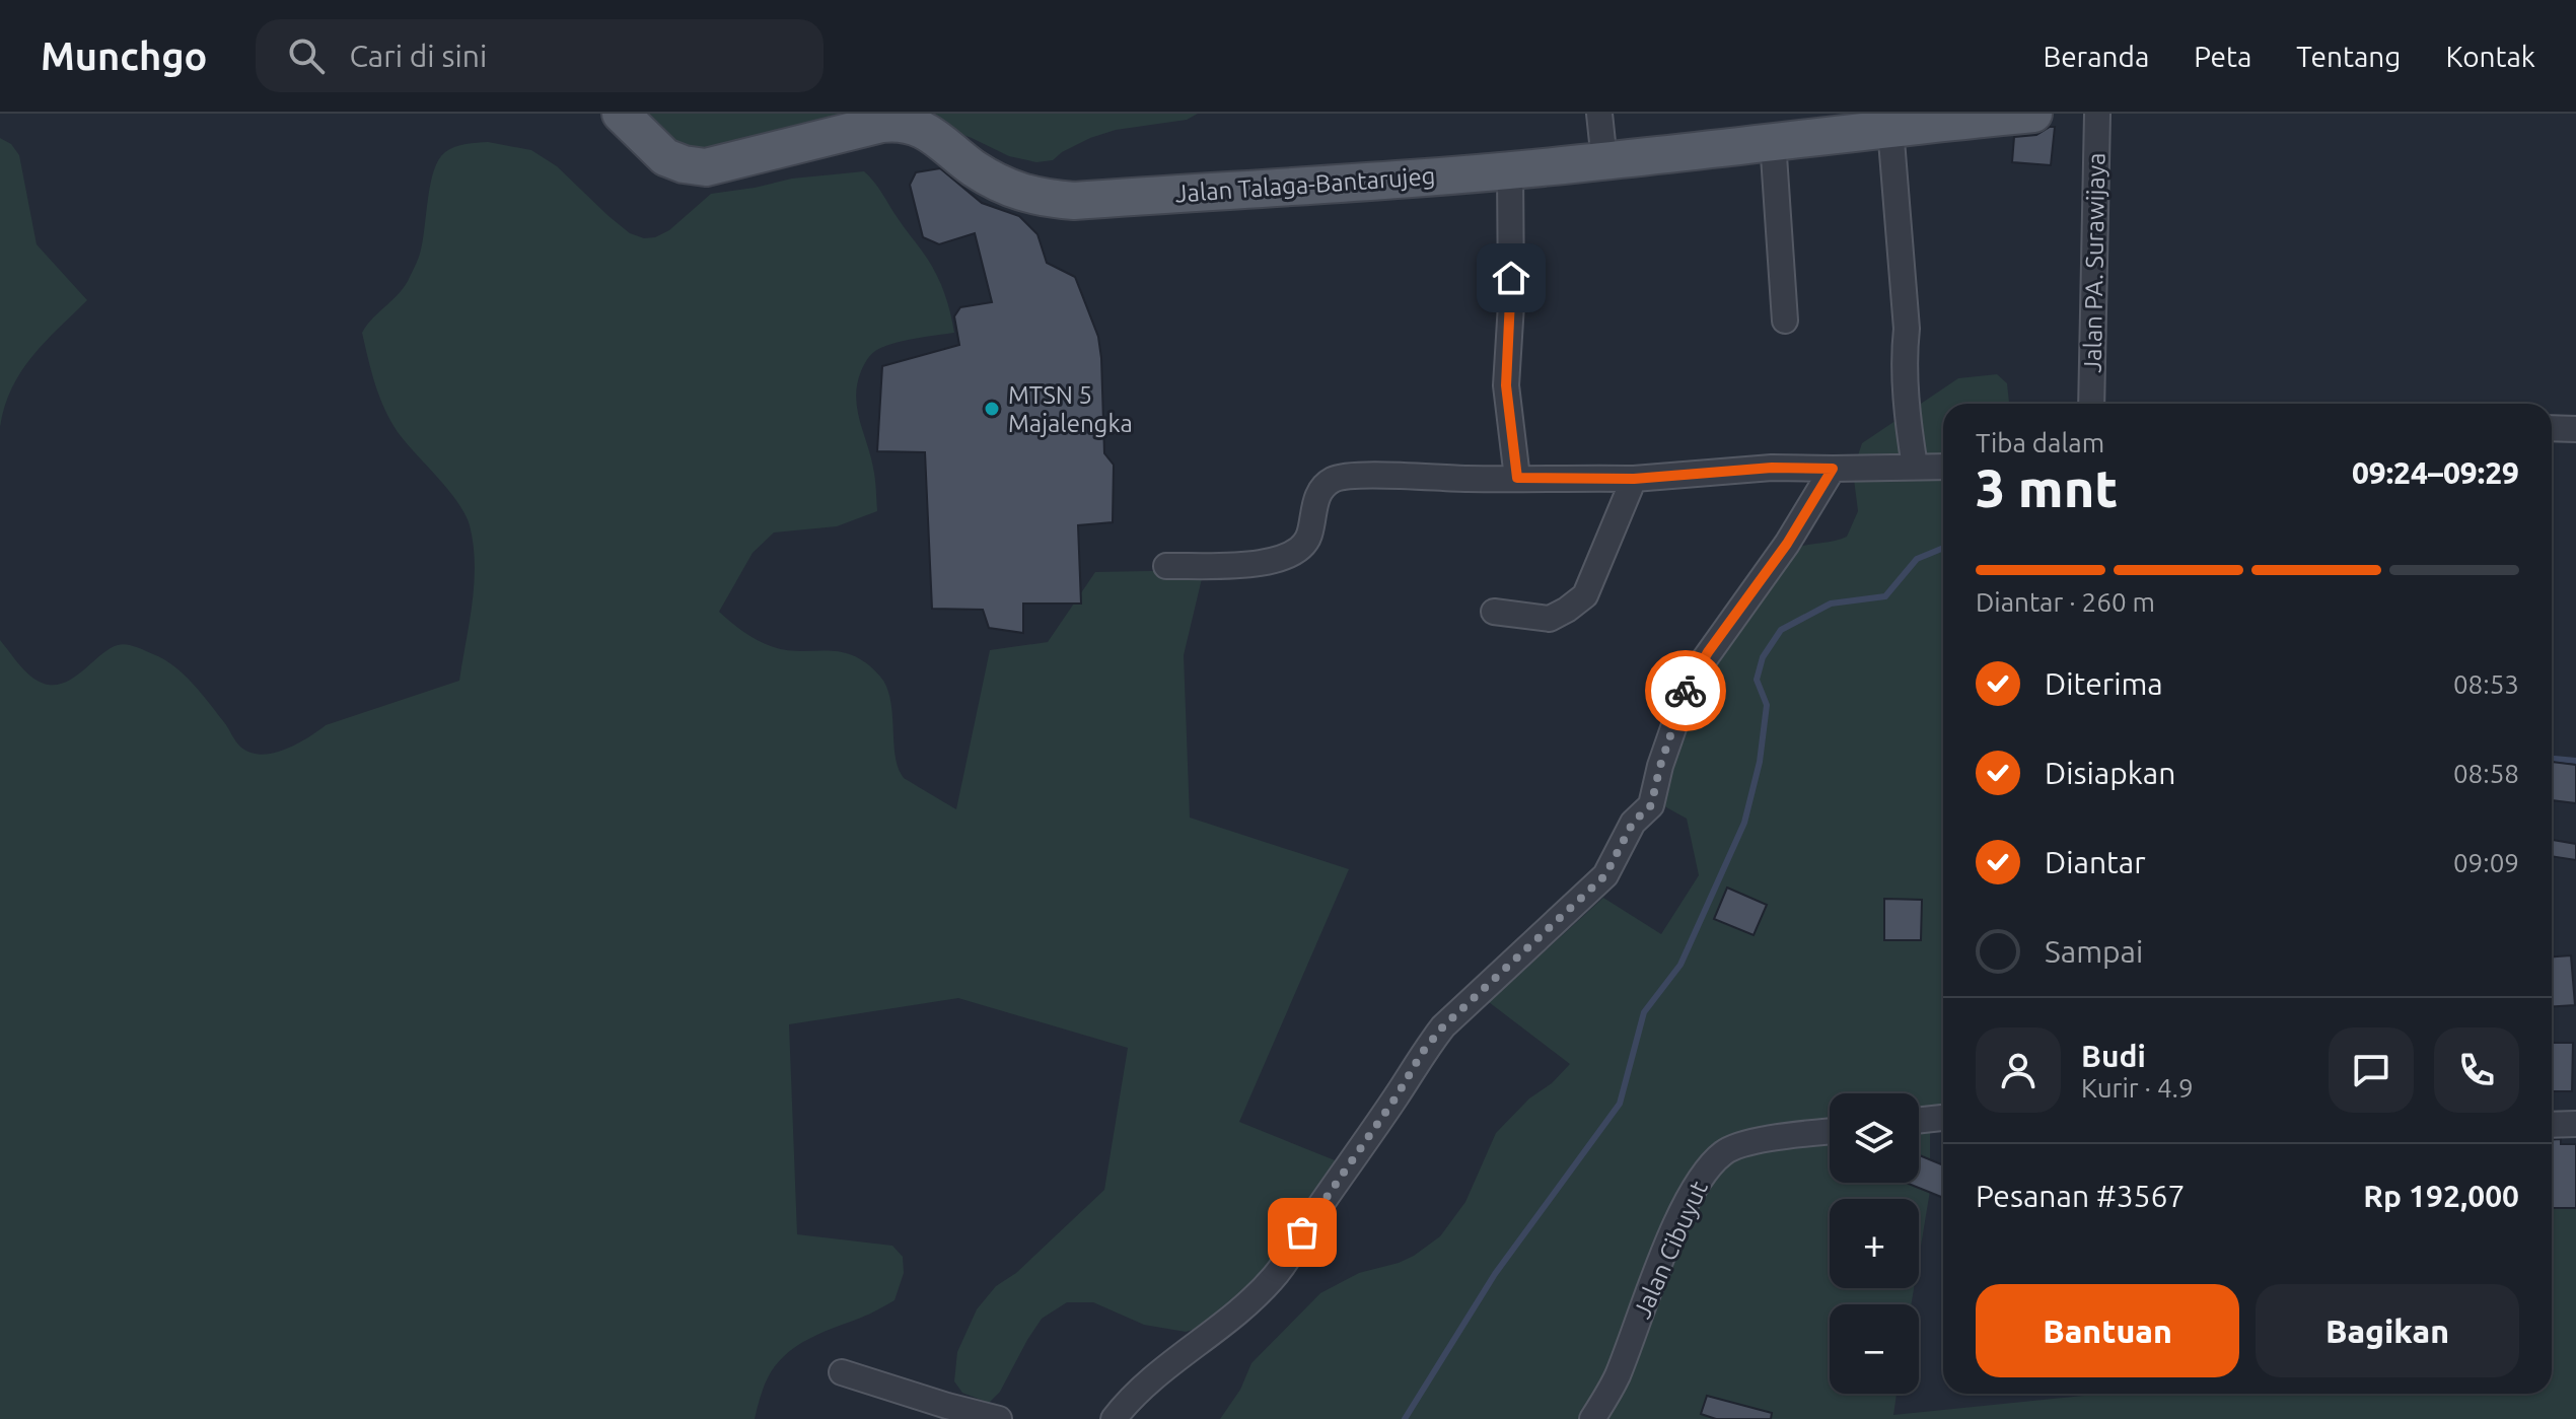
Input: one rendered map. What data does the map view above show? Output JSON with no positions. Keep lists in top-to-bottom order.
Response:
{
  "streets": {
    "main road": ["Jalan Talaga-Bantarujeg"],
    "street": ["Jalan PA. Surawijaya", "Jalan Cibuyut"]
  },
  "places": ["MTSN 5 Majalengka"],
  "page": {
    "header": "Munchgo",
    "search": "Cari di sini",
    "nav": [
      "Beranda",
      "Peta",
      "Tentang",
      "Kontak"
    ],
    "heading": ["3 mnt", "Tiba dalam", "09:24–09:29"],
    "panel": [
      "Budi",
      "Kurir · 4.9",
      "Pesanan #3567",
      "Rp 192,000"
    ],
    "bar": "Diantar · 260 m",
    "list": [
      ["Diterima", "08:53"],
      ["Disiapkan", "08:58"],
      ["Diantar", "09:09"],
      "Sampai"
    ],
    "map_buttons": ["+", "−"],
    "buttons": ["Bantuan", "Bagikan"]
  }
}
